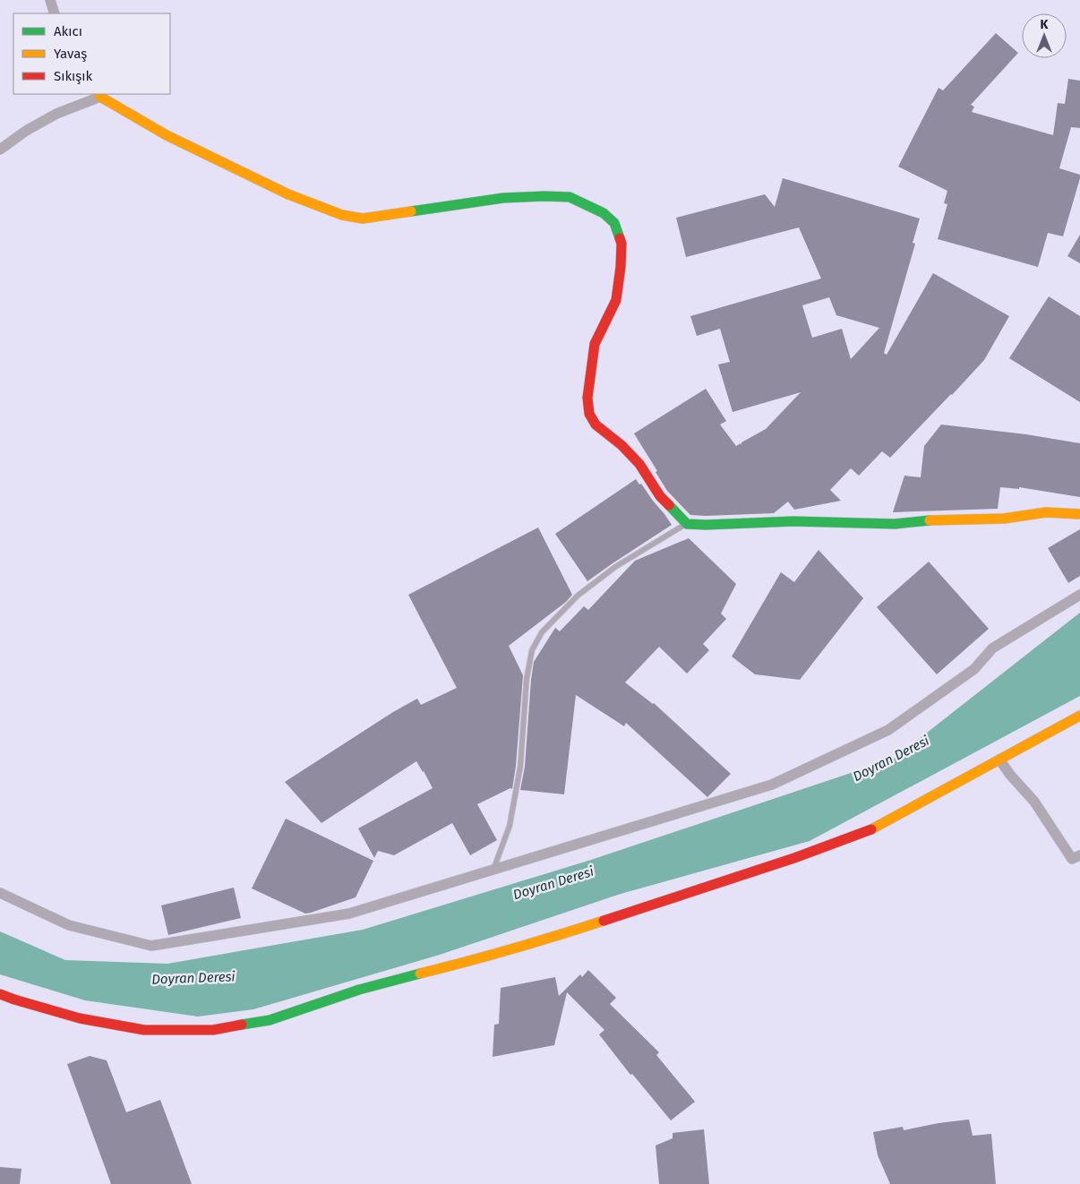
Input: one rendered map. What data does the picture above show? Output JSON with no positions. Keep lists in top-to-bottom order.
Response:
{
  "water": ["Doyran Deresi"],
  "legend": ["Akıcı", "Yavaş", "Sıkışık"],
  "north": "top"
}
